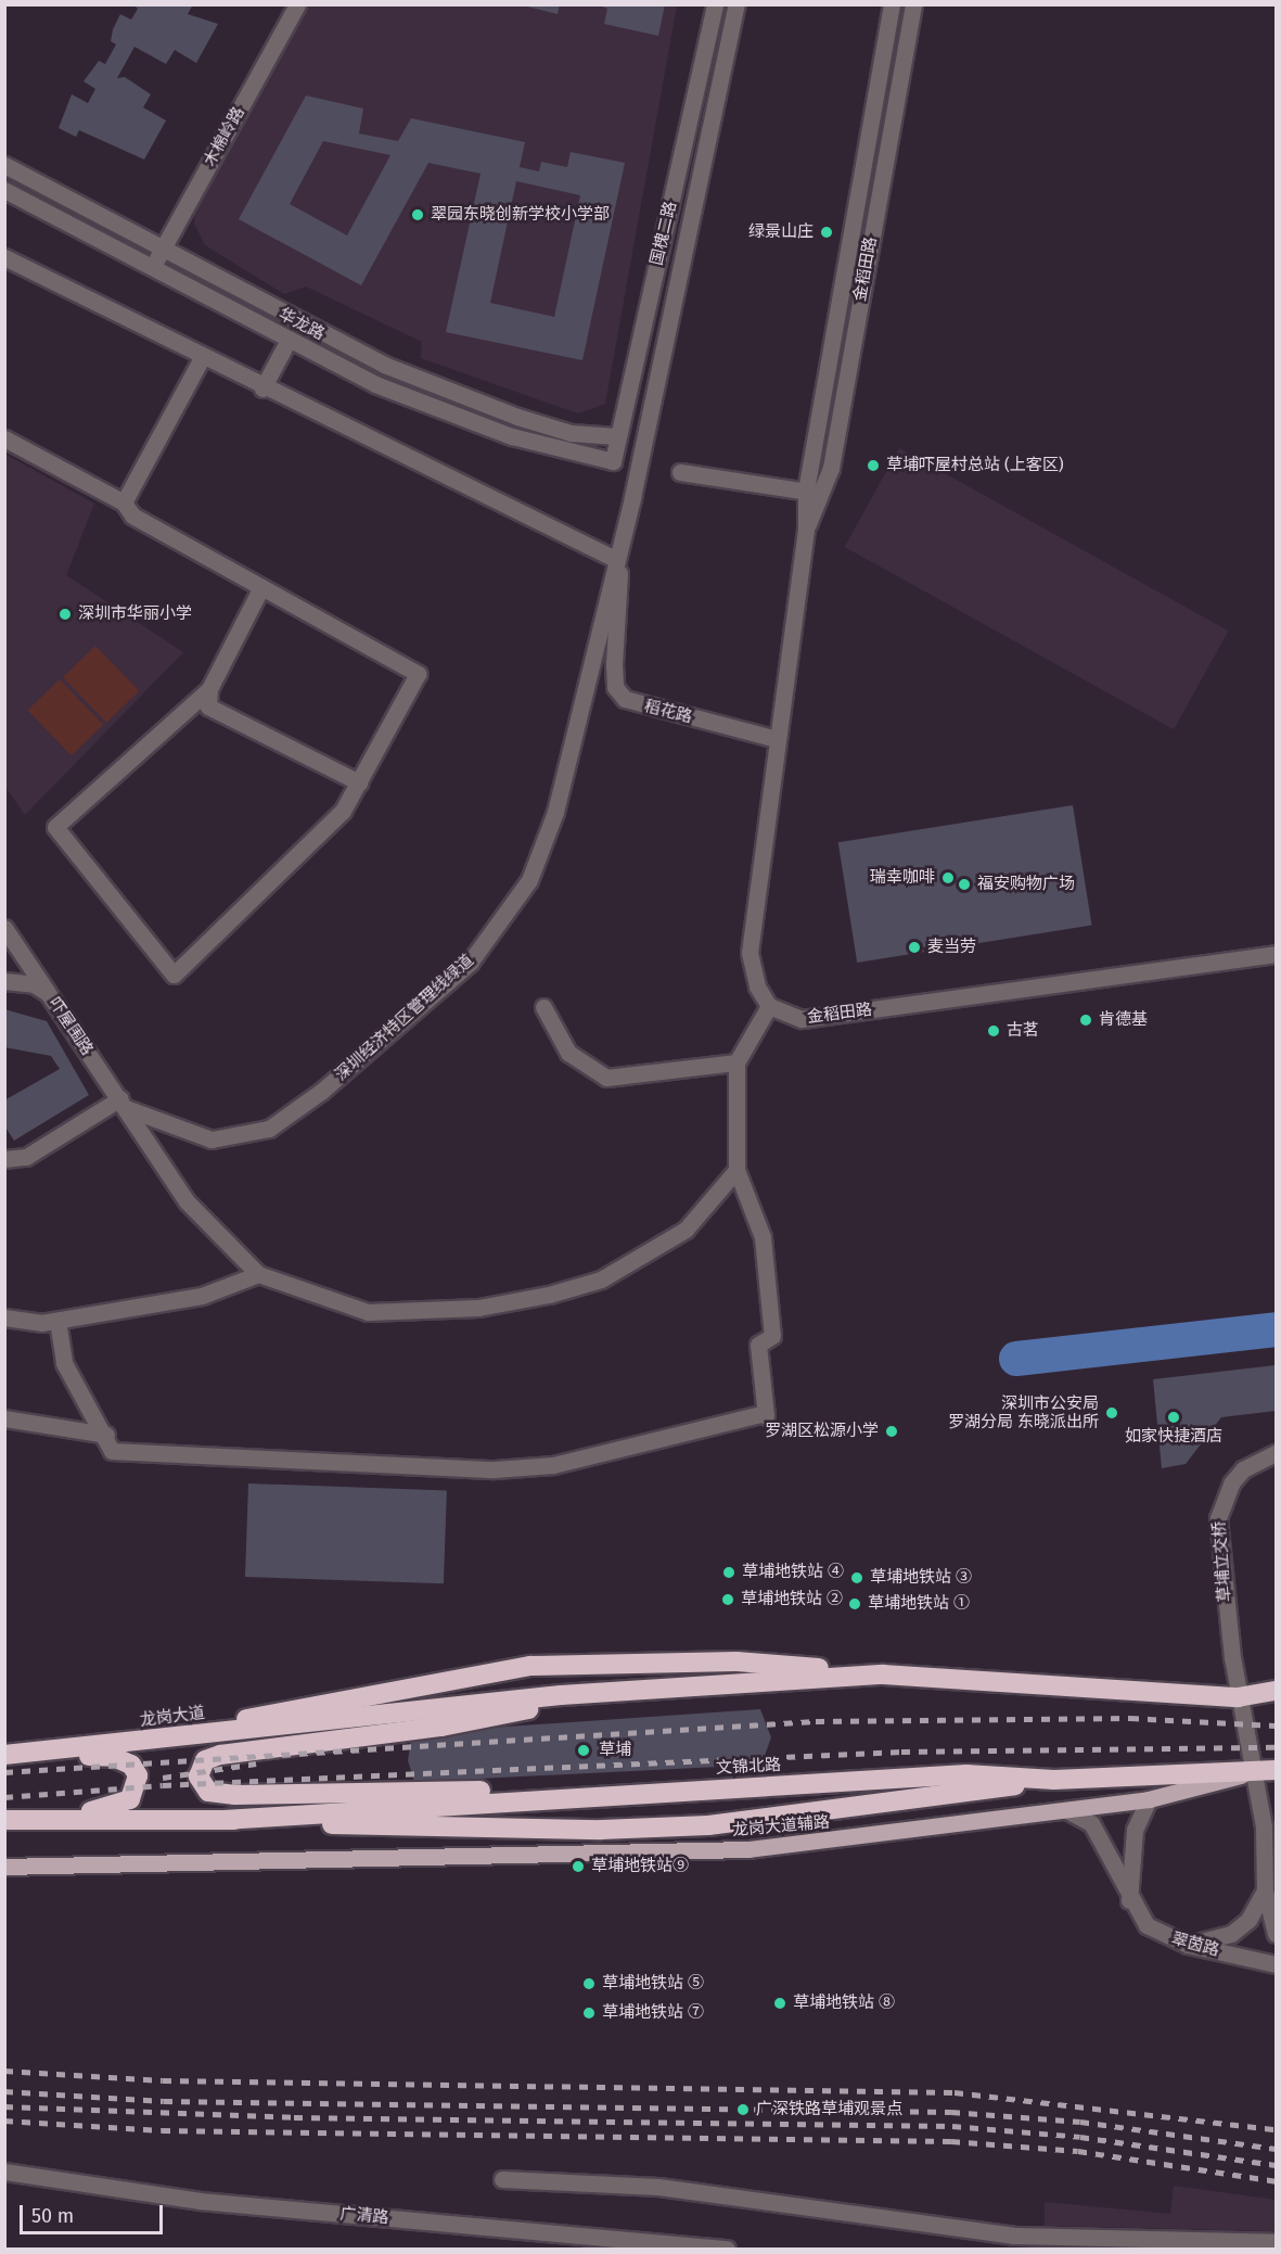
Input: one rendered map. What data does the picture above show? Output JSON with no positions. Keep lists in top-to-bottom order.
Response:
{
  "streets": {
    "highway": ["龙岗大道", "文锦北路"],
    "main road": ["龙岗大道辅路"],
    "street": [
      "木棉岭路",
      "国槐二路",
      "金稻田路",
      "华龙路",
      "稻花路",
      "深圳经济特区管理线绿道",
      "吓屋围路",
      "草埔立交桥",
      "翠茵路",
      "广清路"
    ]
  },
  "crossings": [
    ["木棉岭路", "华龙路"],
    ["国槐二路", "华龙路"],
    ["金稻田路", "稻花路"],
    ["稻花路", "深圳经济特区管理线绿道"],
    ["深圳经济特区管理线绿道", "吓屋围路"],
    ["草埔立交桥", "文锦北路"],
    ["草埔立交桥", "龙岗大道辅路"],
    ["草埔立交桥", "翠茵路"],
    ["文锦北路", "龙岗大道辅路"],
    ["文锦北路", "翠茵路"],
    ["龙岗大道辅路", "翠茵路"]
  ],
  "places": [
    "翠园东晓创新学校小学部",
    "绿景山庄",
    "草埔吓屋村总站 (上客区)",
    "深圳市华丽小学",
    "瑞幸咖啡",
    "福安购物广场",
    "麦当劳",
    "肯德基",
    "古茗",
    "深圳市公安局 罗湖分局 东晓派出所",
    "如家快捷酒店",
    "罗湖区松源小学",
    "草埔地铁站 ④",
    "草埔地铁站 ③",
    "草埔地铁站 ②",
    "草埔地铁站 ①",
    "草埔",
    "草埔地铁站⑨",
    "草埔地铁站 ⑤",
    "草埔地铁站 ⑧",
    "草埔地铁站 ⑦",
    "广深铁路草埔观景点"
  ],
  "scale_bar": "50 m"
}
